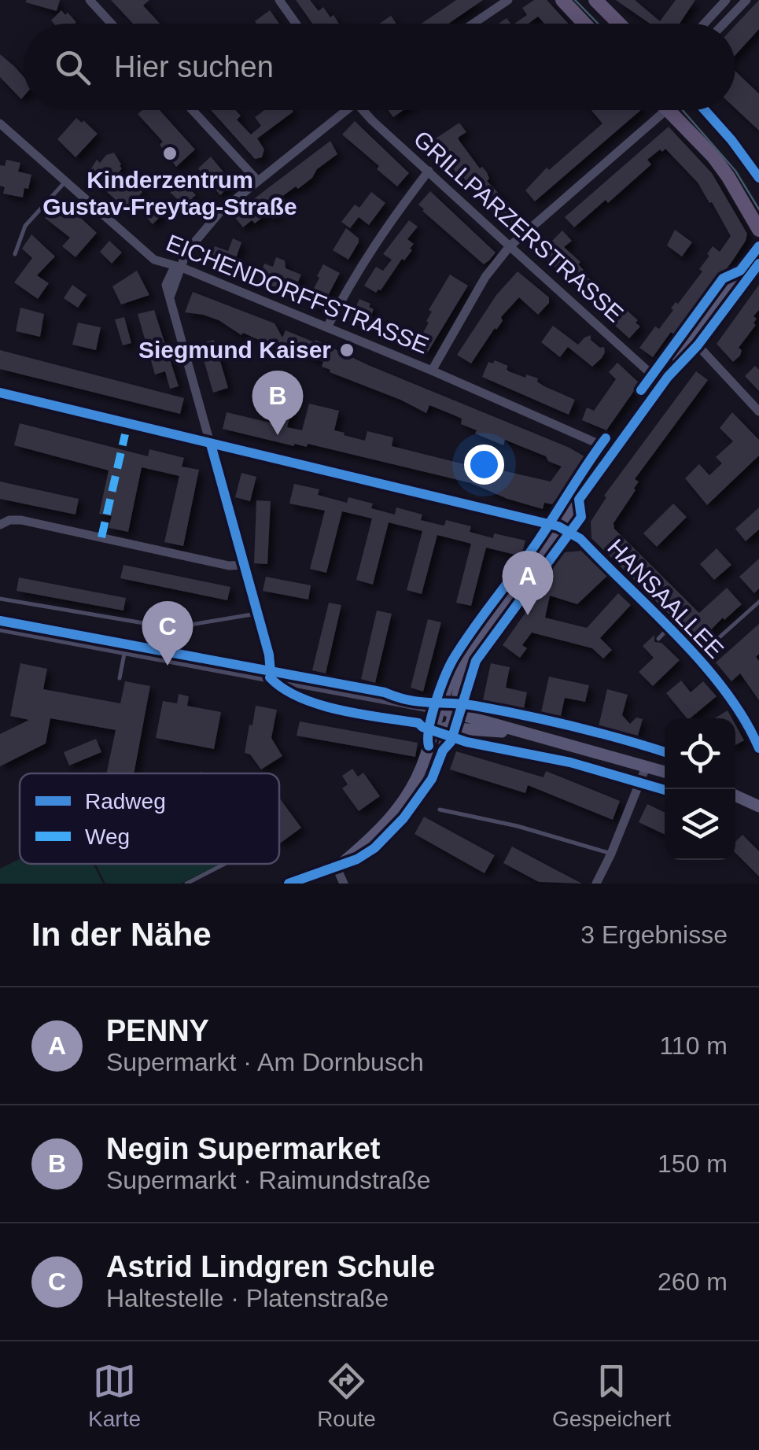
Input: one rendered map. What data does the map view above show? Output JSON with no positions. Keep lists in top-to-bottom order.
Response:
{
  "streets": {
    "street": ["GRILLPARZERSTRASSE", "EICHENDORFFSTRASSE", "HANSAALLEE"]
  },
  "places": ["Kinderzentrum Gustav-Freytag-Straße", "Siegmund Kaiser"],
  "legend": ["Radweg", "Weg"],
  "page": {
    "search": "Hier suchen",
    "pins": ["B", "A", "C"],
    "heading": ["In der Nähe", "3 Ergebnisse"],
    "list": [
      {
        "mark": "A",
        "name": "PENNY",
        "note": "Supermarkt · Am Dornbusch",
        "value": "110 m"
      },
      {
        "mark": "B",
        "name": "Negin Supermarket",
        "note": "Supermarkt · Raimundstraße",
        "value": "150 m"
      },
      {
        "mark": "C",
        "name": "Astrid Lindgren Schule",
        "note": "Haltestelle · Platenstraße",
        "value": "260 m"
      }
    ],
    "nav": ["Karte", "Route", "Gespeichert"]
  }
}
